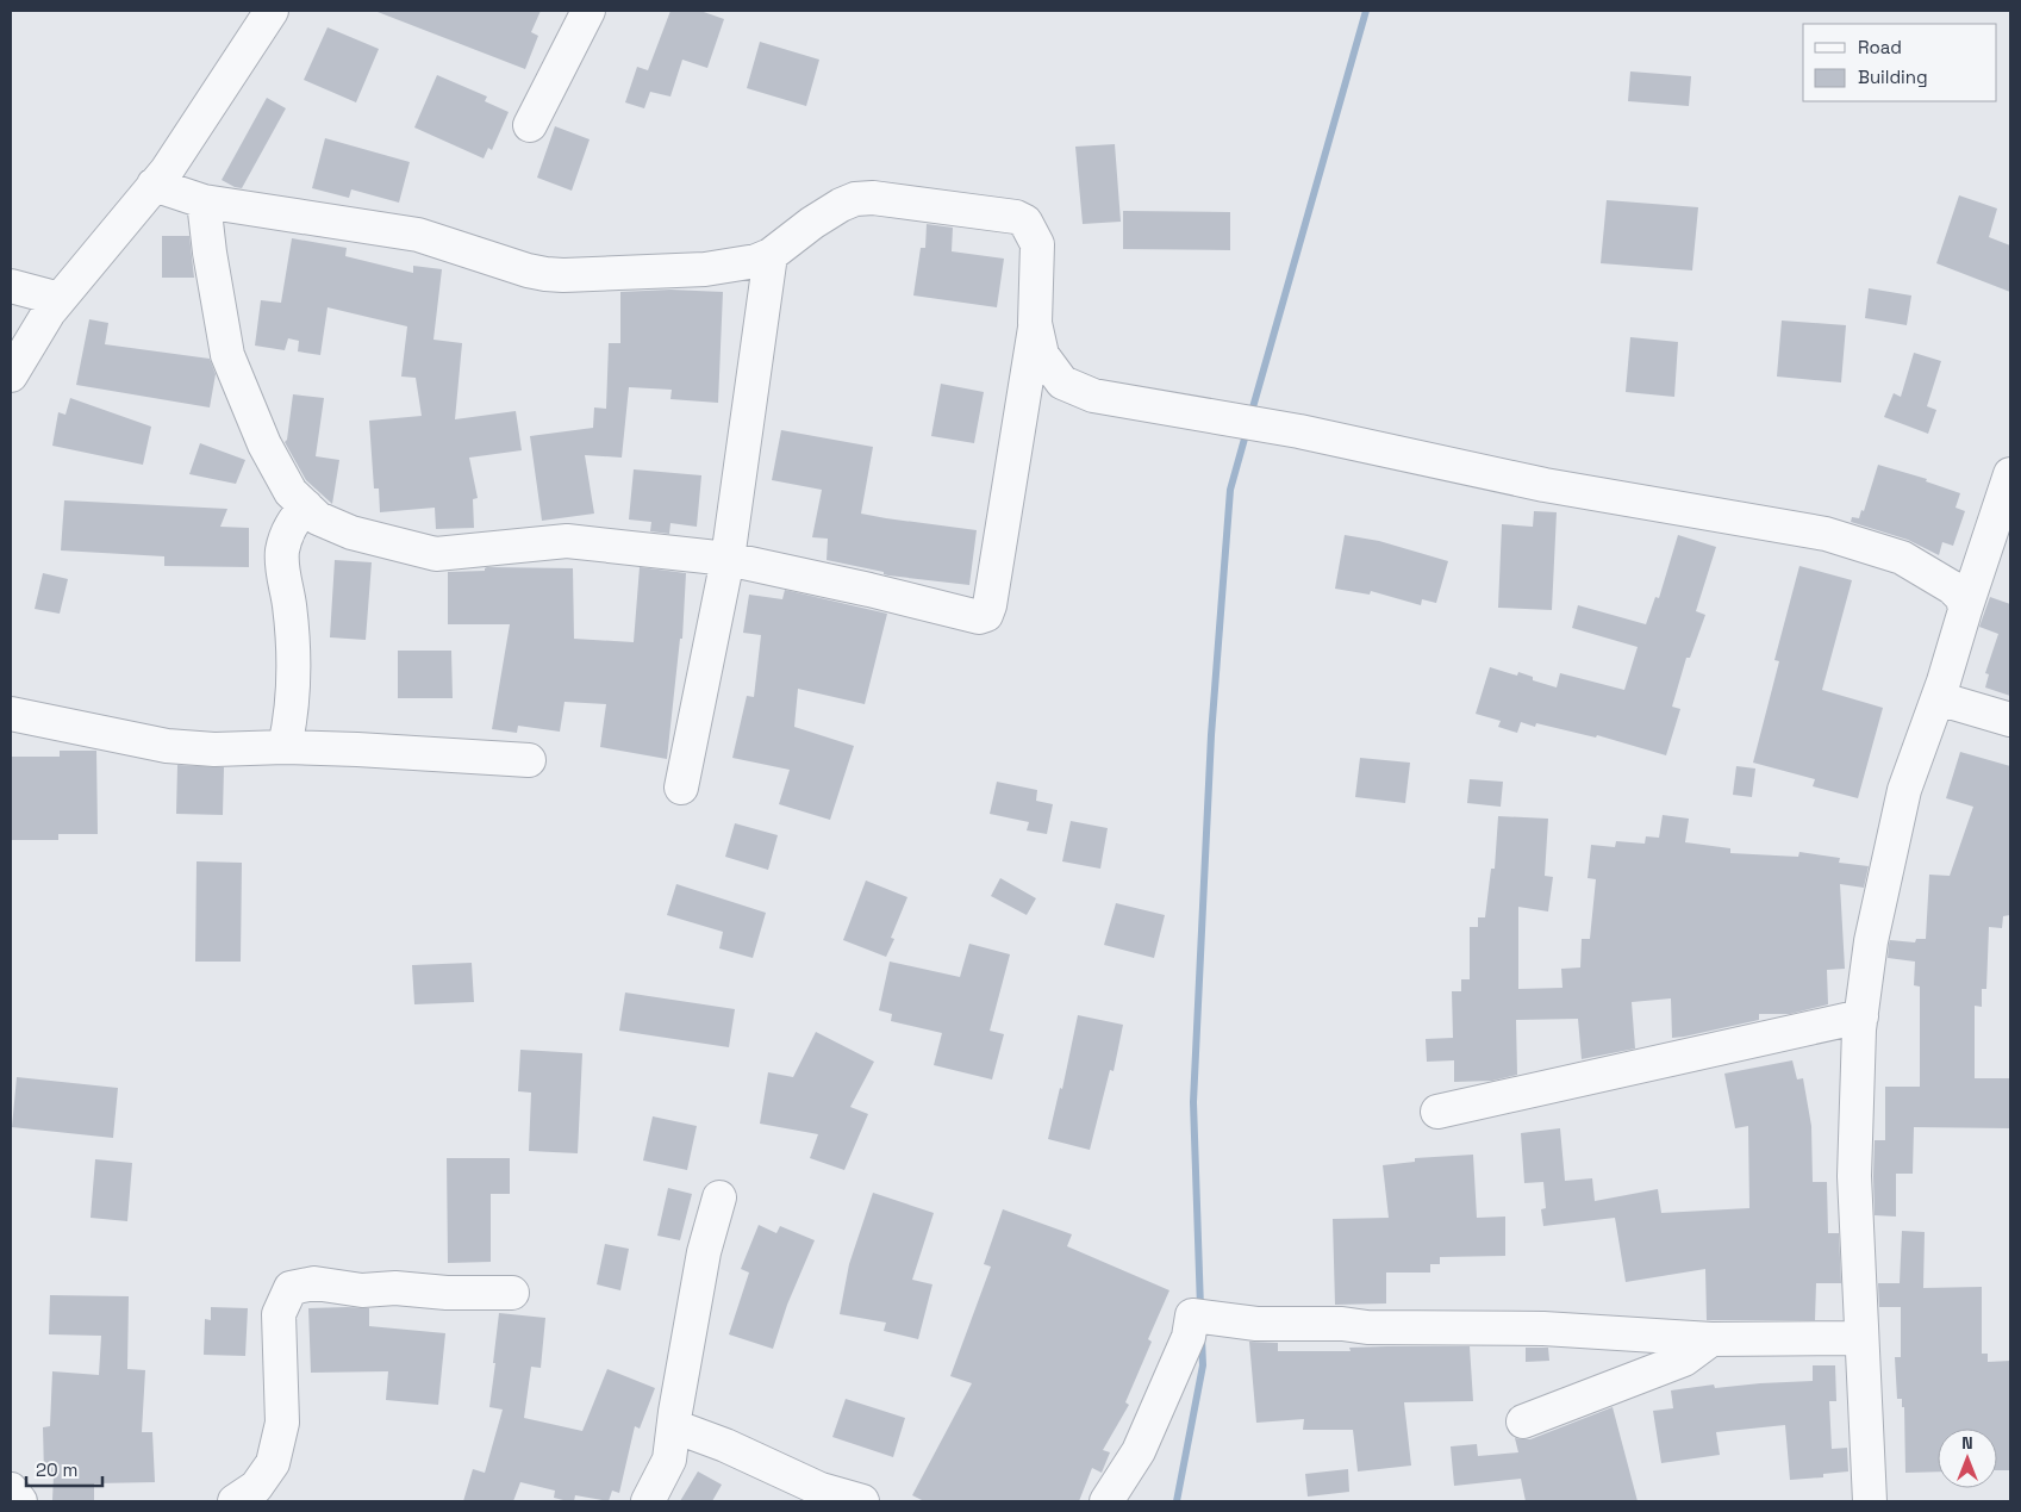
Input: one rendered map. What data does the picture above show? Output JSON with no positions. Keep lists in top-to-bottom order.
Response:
{
  "legend": ["Road", "Building"],
  "scale_bar": "20 m",
  "north": "top"
}
